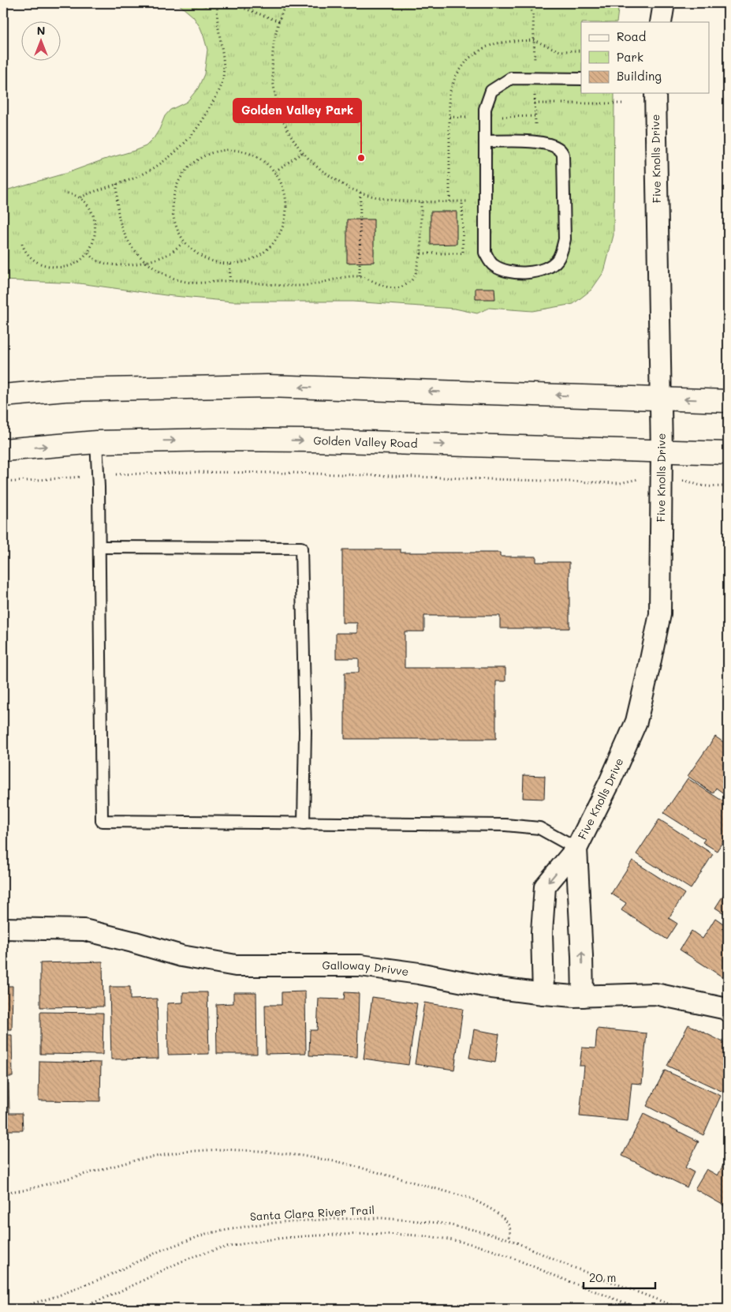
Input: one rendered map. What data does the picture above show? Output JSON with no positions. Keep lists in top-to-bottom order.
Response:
{
  "streets": {
    "main road": ["Golden Valley Road"],
    "street": ["Five Knolls Drive", "Galloway Drivve"],
    "path": ["Santa Clara River Trail"]
  },
  "crossings": [
    ["Five Knolls Drive", "Golden Valley Road"],
    ["Five Knolls Drive", "Galloway Drivve"]
  ],
  "places": ["Golden Valley Park"],
  "legend": ["Road", "Park", "Building"],
  "scale_bar": "20 m",
  "north": "top"
}
